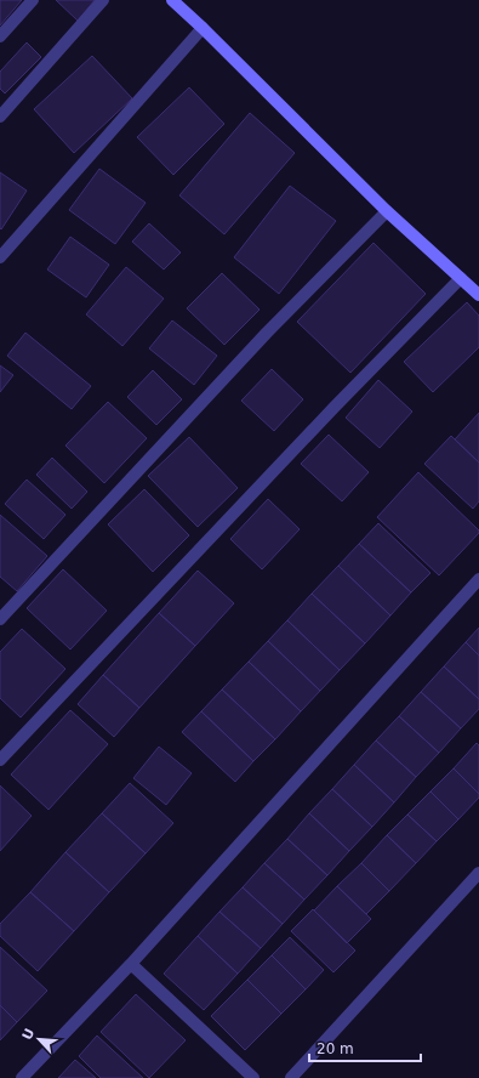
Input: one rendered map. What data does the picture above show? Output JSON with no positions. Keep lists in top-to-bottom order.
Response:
{
  "scale_bar": "20 m",
  "north": "top left"
}
